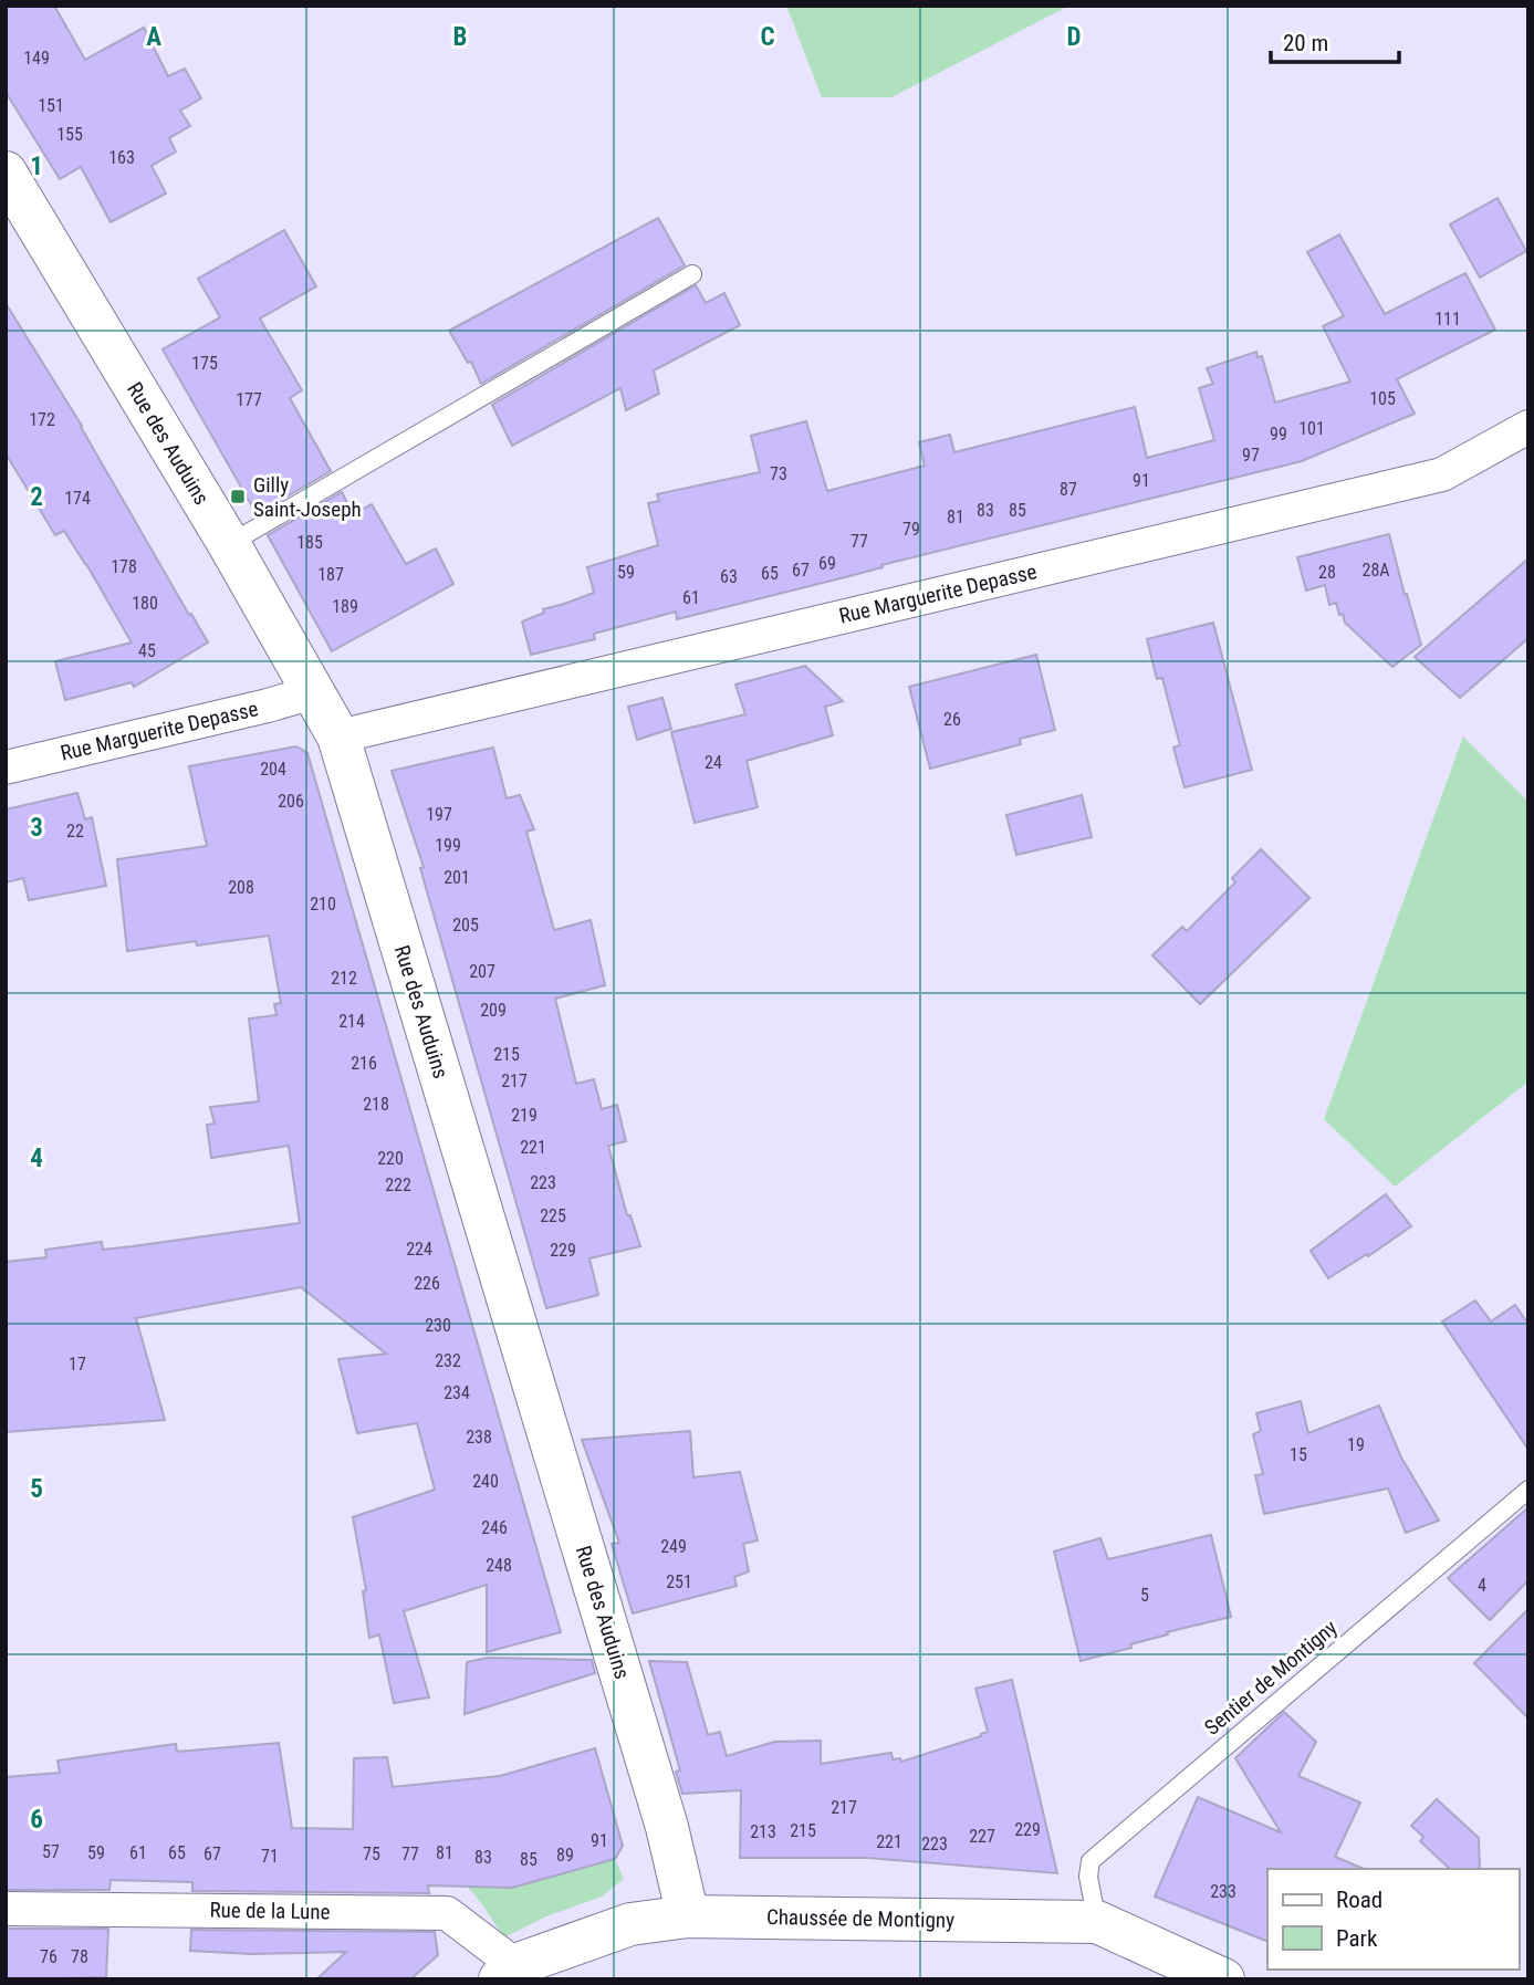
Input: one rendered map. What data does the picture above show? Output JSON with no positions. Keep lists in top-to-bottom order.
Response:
{
  "streets": {
    "street": [
      "Rue des Auduins",
      "Rue Marguerite Depasse",
      "Rue de la Lune",
      "Chaussée de Montigny"
    ],
    "lane": ["Sentier de Montigny"]
  },
  "crossings": [
    ["Rue des Auduins", "Rue Marguerite Depasse"],
    ["Rue des Auduins", "Chaussée de Montigny"],
    ["Sentier de Montigny", "Chaussée de Montigny"],
    ["Rue de la Lune", "Chaussée de Montigny"]
  ],
  "places": {
    "transit": ["Gilly Saint-Joseph"]
  },
  "house_numbers": [
    "149",
    "151",
    "155",
    "163",
    "111",
    "175",
    "105",
    "177",
    "172",
    "101",
    "99",
    "97",
    "73",
    "91",
    "87",
    "174",
    "83",
    "85",
    "81",
    "79",
    "77",
    "185",
    "69",
    "178",
    "67",
    "28A",
    "59",
    "28",
    "65",
    "187",
    "63",
    "61",
    "180",
    "189",
    "45",
    "26",
    "24",
    "204",
    "206",
    "197",
    "22",
    "199",
    "201",
    "208",
    "210",
    "205",
    "207",
    "212",
    "209",
    "214",
    "215",
    "216",
    "217",
    "218",
    "219",
    "221",
    "220",
    "223",
    "222",
    "225",
    "224",
    "229",
    "226",
    "230",
    "232",
    "17",
    "234",
    "238",
    "19",
    "15",
    "240",
    "246",
    "249",
    "248",
    "251",
    "4",
    "5",
    "217",
    "229",
    "215",
    "213",
    "227",
    "91",
    "221",
    "223",
    "57",
    "59",
    "61",
    "65",
    "81",
    "67",
    "75",
    "77",
    "89",
    "71",
    "83",
    "85",
    "233",
    "76",
    "78"
  ],
  "legend": ["Road", "Park"],
  "scale_bar": "20 m",
  "grid": {
    "columns": [
      "A",
      "B",
      "C",
      "D"
    ],
    "rows": [
      "1",
      "2",
      "3",
      "4",
      "5",
      "6"
    ]
  }
}
